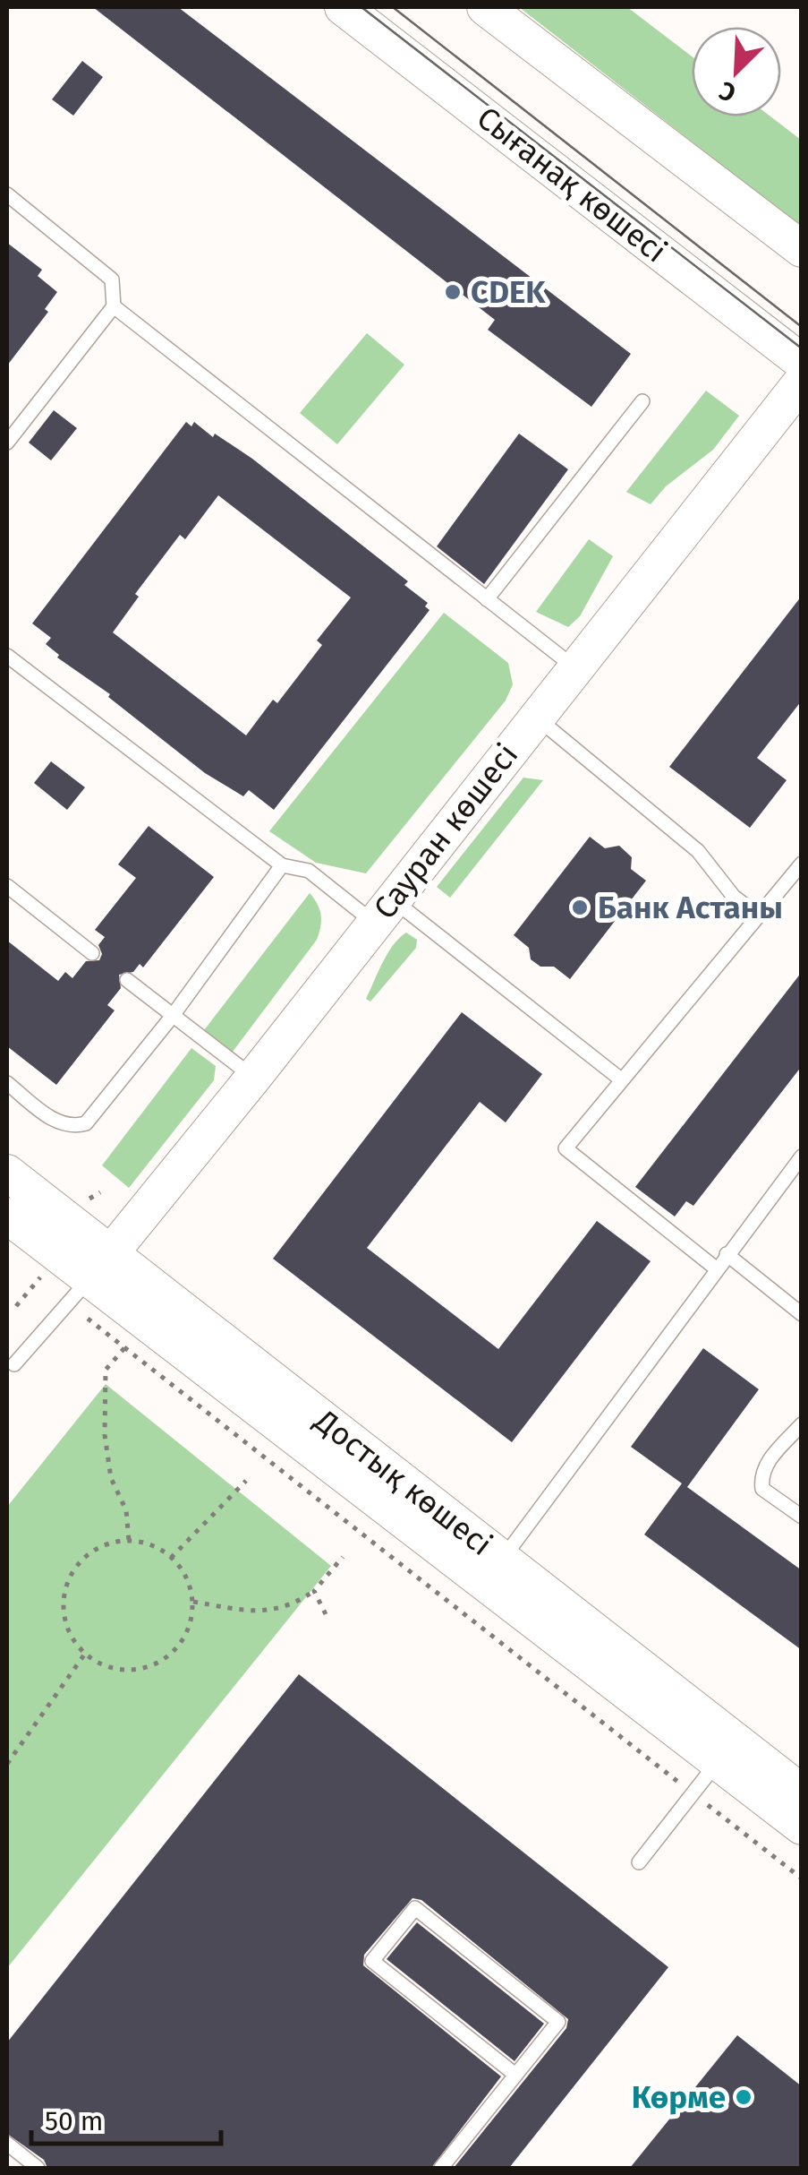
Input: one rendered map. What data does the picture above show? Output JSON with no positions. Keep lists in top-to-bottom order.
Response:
{
  "streets": {
    "street": ["Сығанақ көшесі", "Сауран көшесі", "Достық көшесі"]
  },
  "crossings": [
    ["Сауран көшесі", "Достық көшесі"]
  ],
  "places": ["CDEK", "Банк Астаны", "Көрме"],
  "scale_bar": "50 m",
  "north": "bottom left"
}
